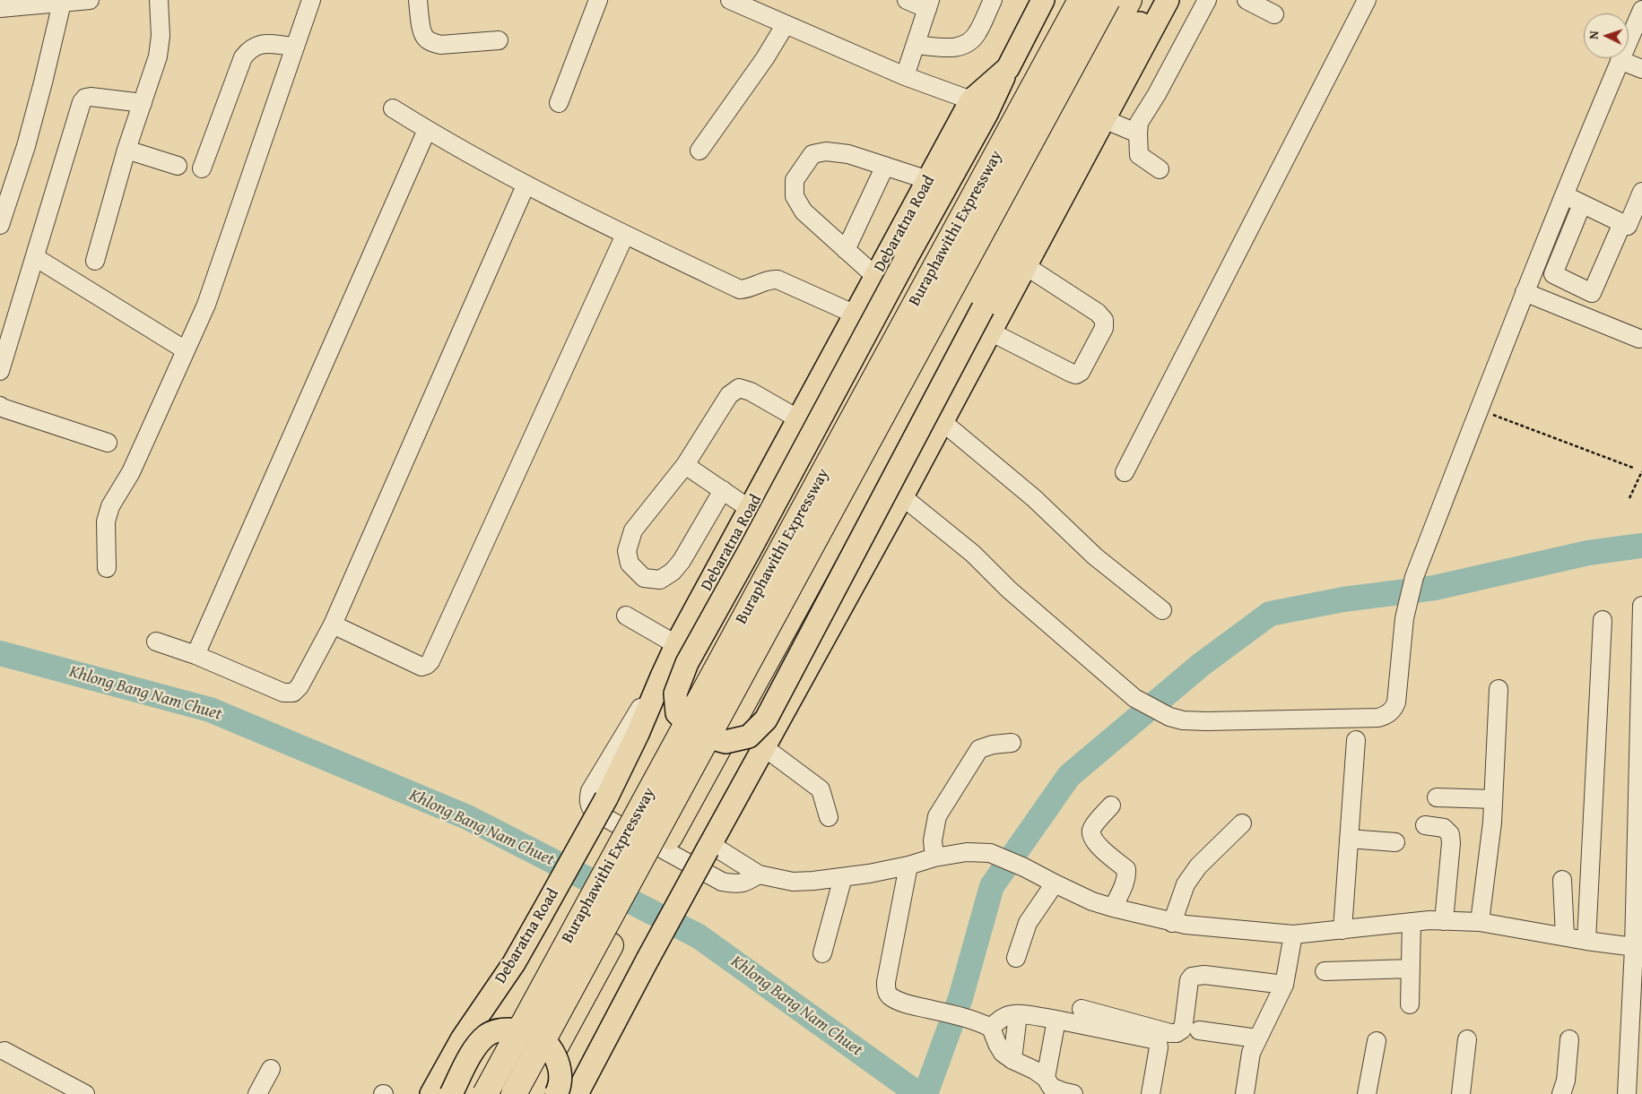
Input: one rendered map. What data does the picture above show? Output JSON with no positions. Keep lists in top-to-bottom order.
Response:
{
  "streets": {
    "highway": ["Debaratna Road", "Buraphawithi Expressway"]
  },
  "water": ["Khlong Bang Nam Chuet"],
  "north": "left"
}
